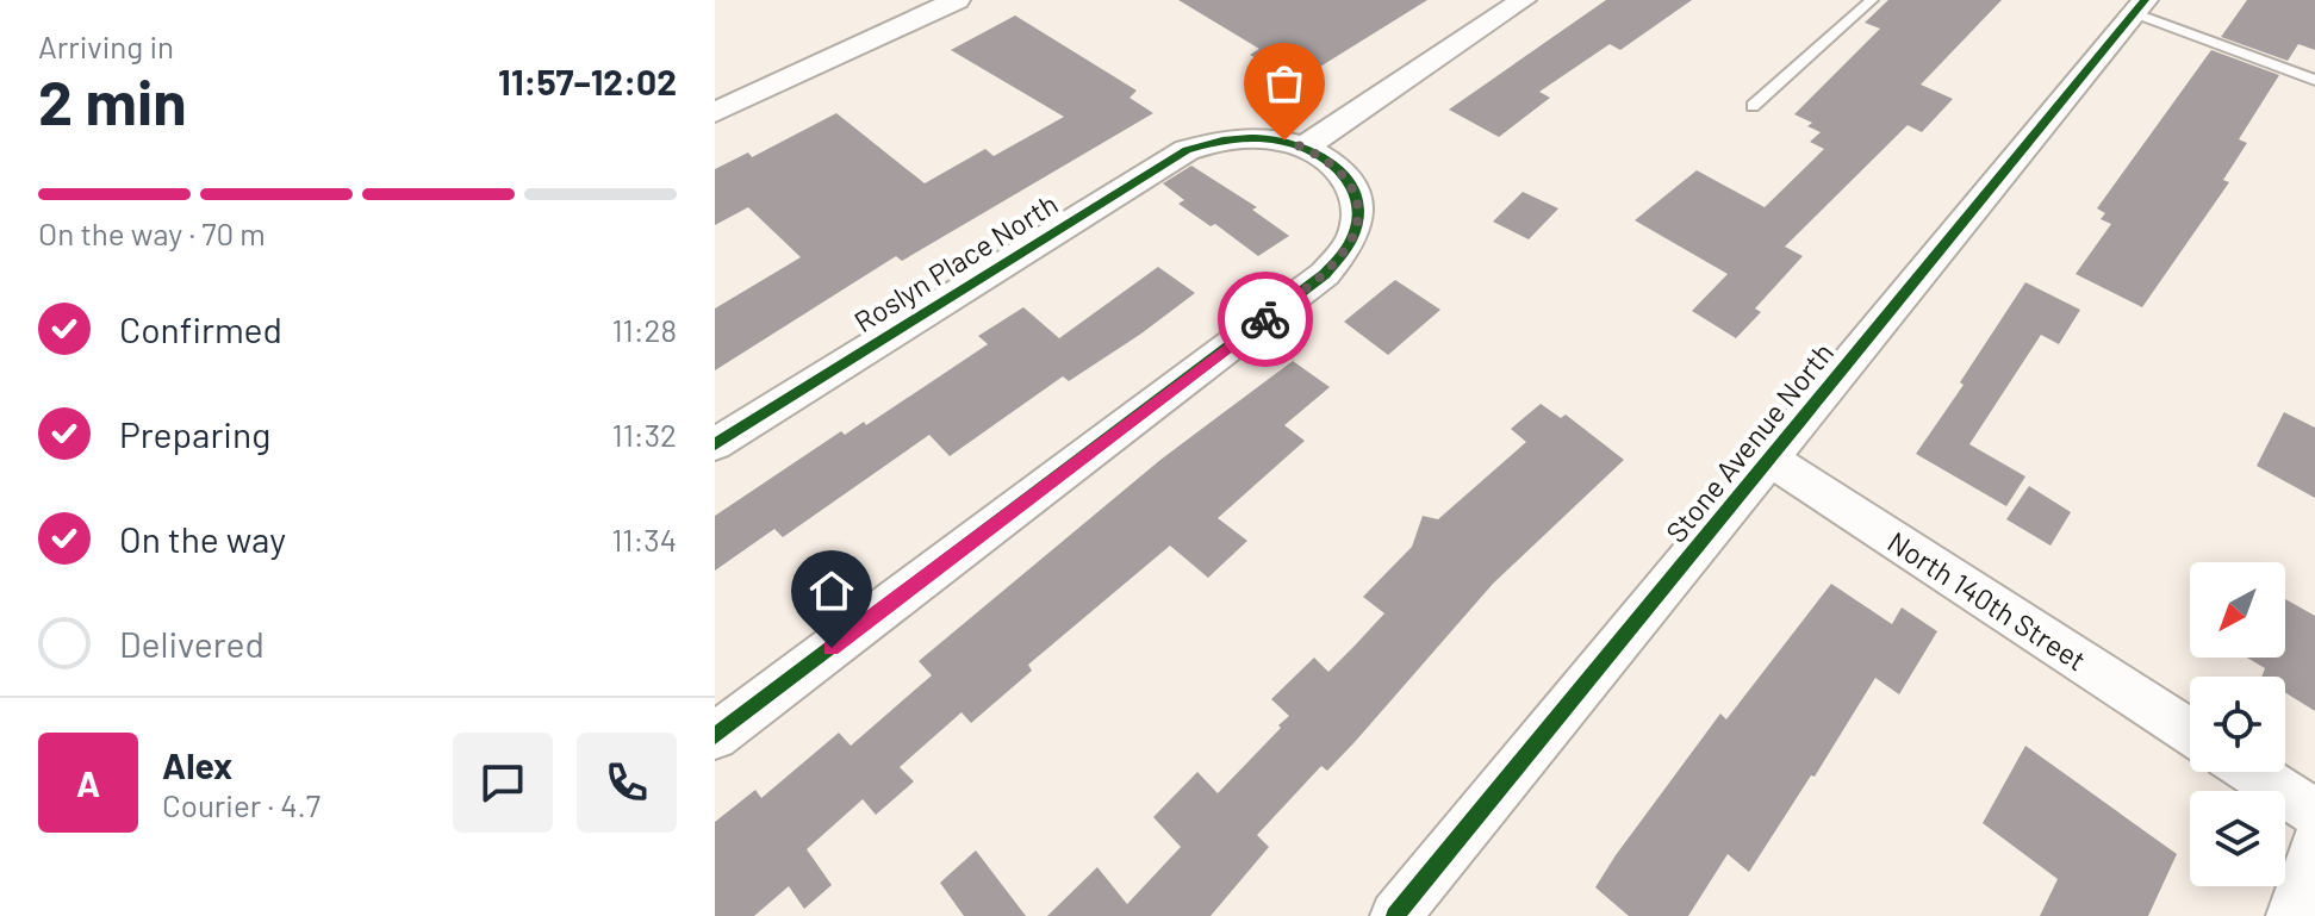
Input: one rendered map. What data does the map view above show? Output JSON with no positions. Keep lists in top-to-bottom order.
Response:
{
  "streets": {
    "street": ["Roslyn Place North", "Stone Avenue North", "North 140th Street"]
  },
  "crossings": [
    ["Stone Avenue North", "North 140th Street"]
  ],
  "north": "bottom left",
  "page": {
    "heading": ["2 min", "Arriving in", "11:57–12:02"],
    "panel": ["Alex", "Courier · 4.7"],
    "bar": "On the way · 70 m",
    "list": [
      ["Confirmed", "11:28"],
      ["Preparing", "11:32"],
      ["On the way", "11:34"],
      "Delivered"
    ],
    "round": "A"
  }
}
